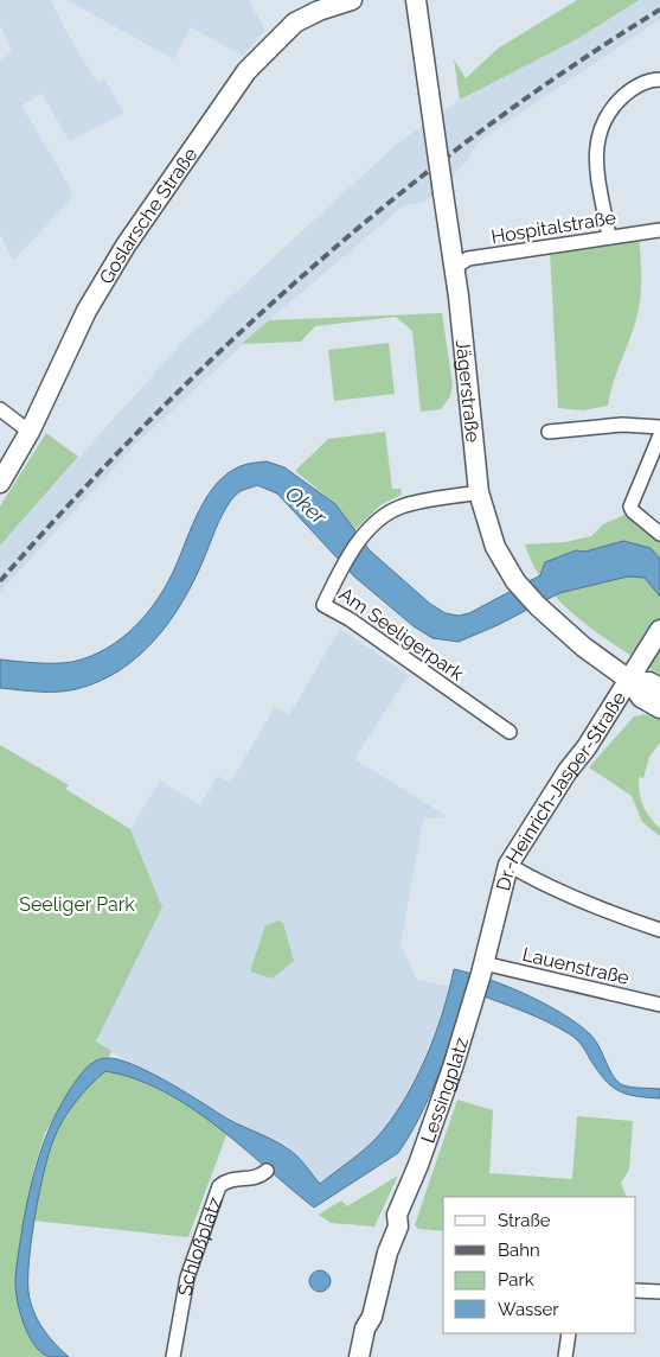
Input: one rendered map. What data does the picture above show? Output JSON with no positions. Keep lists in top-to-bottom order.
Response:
{
  "streets": {
    "main road": [
      "Goslarsche Straße",
      "Jägerstraße",
      "Dr.-Heinrich-Jasper-Straße",
      "Lessingplatz"
    ],
    "street": [
      "Hospitalstraße",
      "Am Seeligerpark",
      "Lauenstraße",
      "Schloßplatz"
    ]
  },
  "crossings": [
    ["Hospitalstraße", "Jägerstraße"],
    ["Jägerstraße", "Am Seeligerpark"],
    ["Jägerstraße", "Dr.-Heinrich-Jasper-Straße"],
    ["Dr.-Heinrich-Jasper-Straße", "Lauenstraße"],
    ["Dr.-Heinrich-Jasper-Straße", "Lessingplatz"],
    ["Lauenstraße", "Lessingplatz"]
  ],
  "water": ["Oker"],
  "parks": ["Seeliger Park"],
  "legend": [
    "Straße",
    "Bahn",
    "Park",
    "Wasser"
  ]
}
